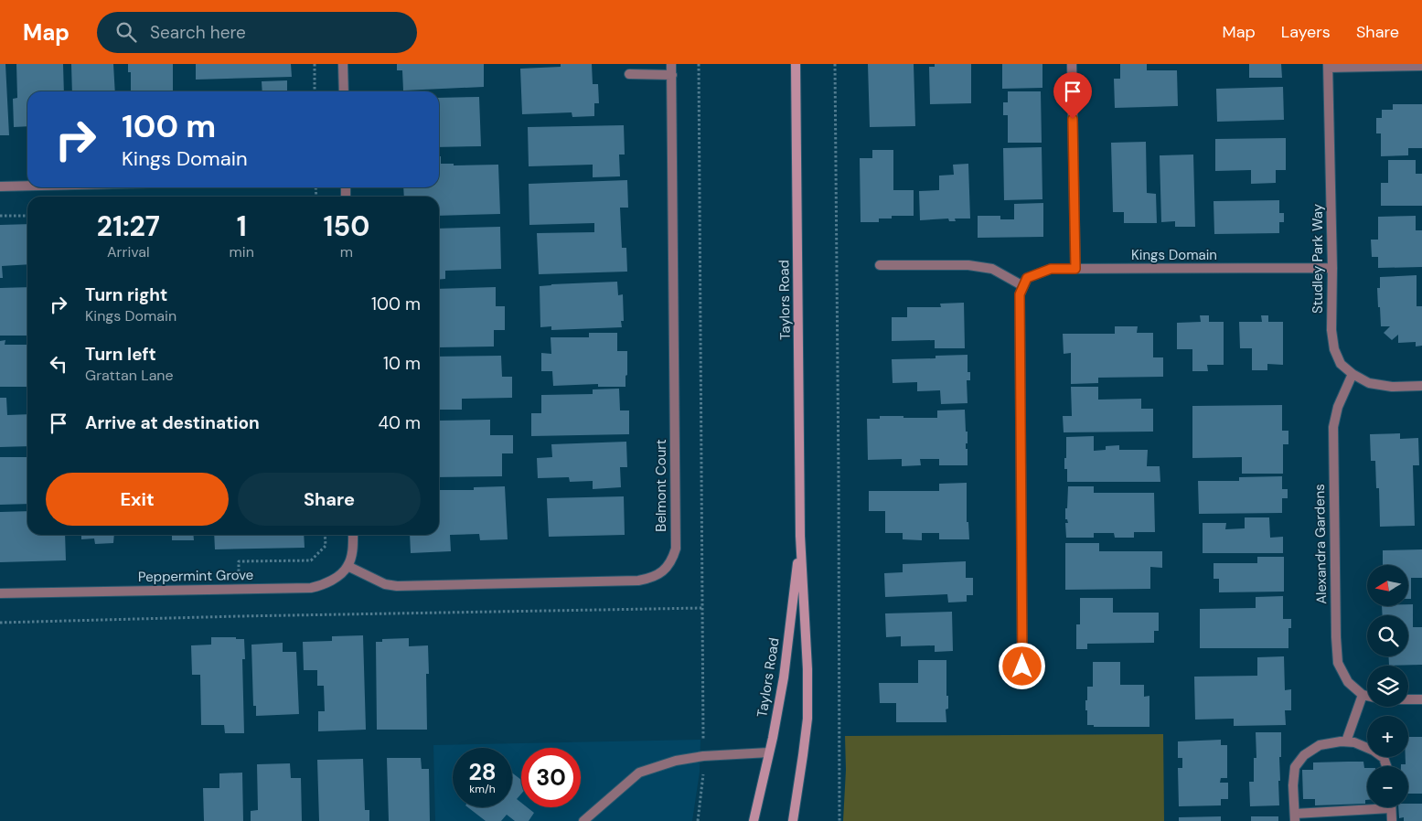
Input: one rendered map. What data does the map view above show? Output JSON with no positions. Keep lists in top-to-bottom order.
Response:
{
  "streets": {
    "main road": ["Taylors Road"],
    "street": [
      "Kings Domain",
      "Studley Park Way",
      "Belmont Court",
      "Alexandra Gardens",
      "Peppermint Grove"
    ]
  },
  "crossings": [
    ["Kings Domain", "Studley Park Way"],
    ["Studley Park Way", "Alexandra Gardens"],
    ["Belmont Court", "Peppermint Grove"]
  ],
  "north": "left",
  "page": {
    "header": "Map",
    "search": "Search here",
    "nav": ["Map", "Layers", "Share"],
    "turn": ["100 m", "Kings Domain"],
    "eta": [
      "21:27",
      "Arrival",
      "1",
      "min",
      "150",
      "m"
    ],
    "list": [
      {
        "name": "Turn right",
        "note": "Kings Domain",
        "value": "100 m"
      },
      {
        "name": "Turn left",
        "note": "Grattan Lane",
        "value": "10 m"
      },
      {
        "name": "Arrive at destination",
        "value": "40 m"
      }
    ],
    "buttons": ["Exit", "Share"],
    "map_buttons": ["+", "−"],
    "speed": "28 km/h",
    "limit": "30"
  }
}
